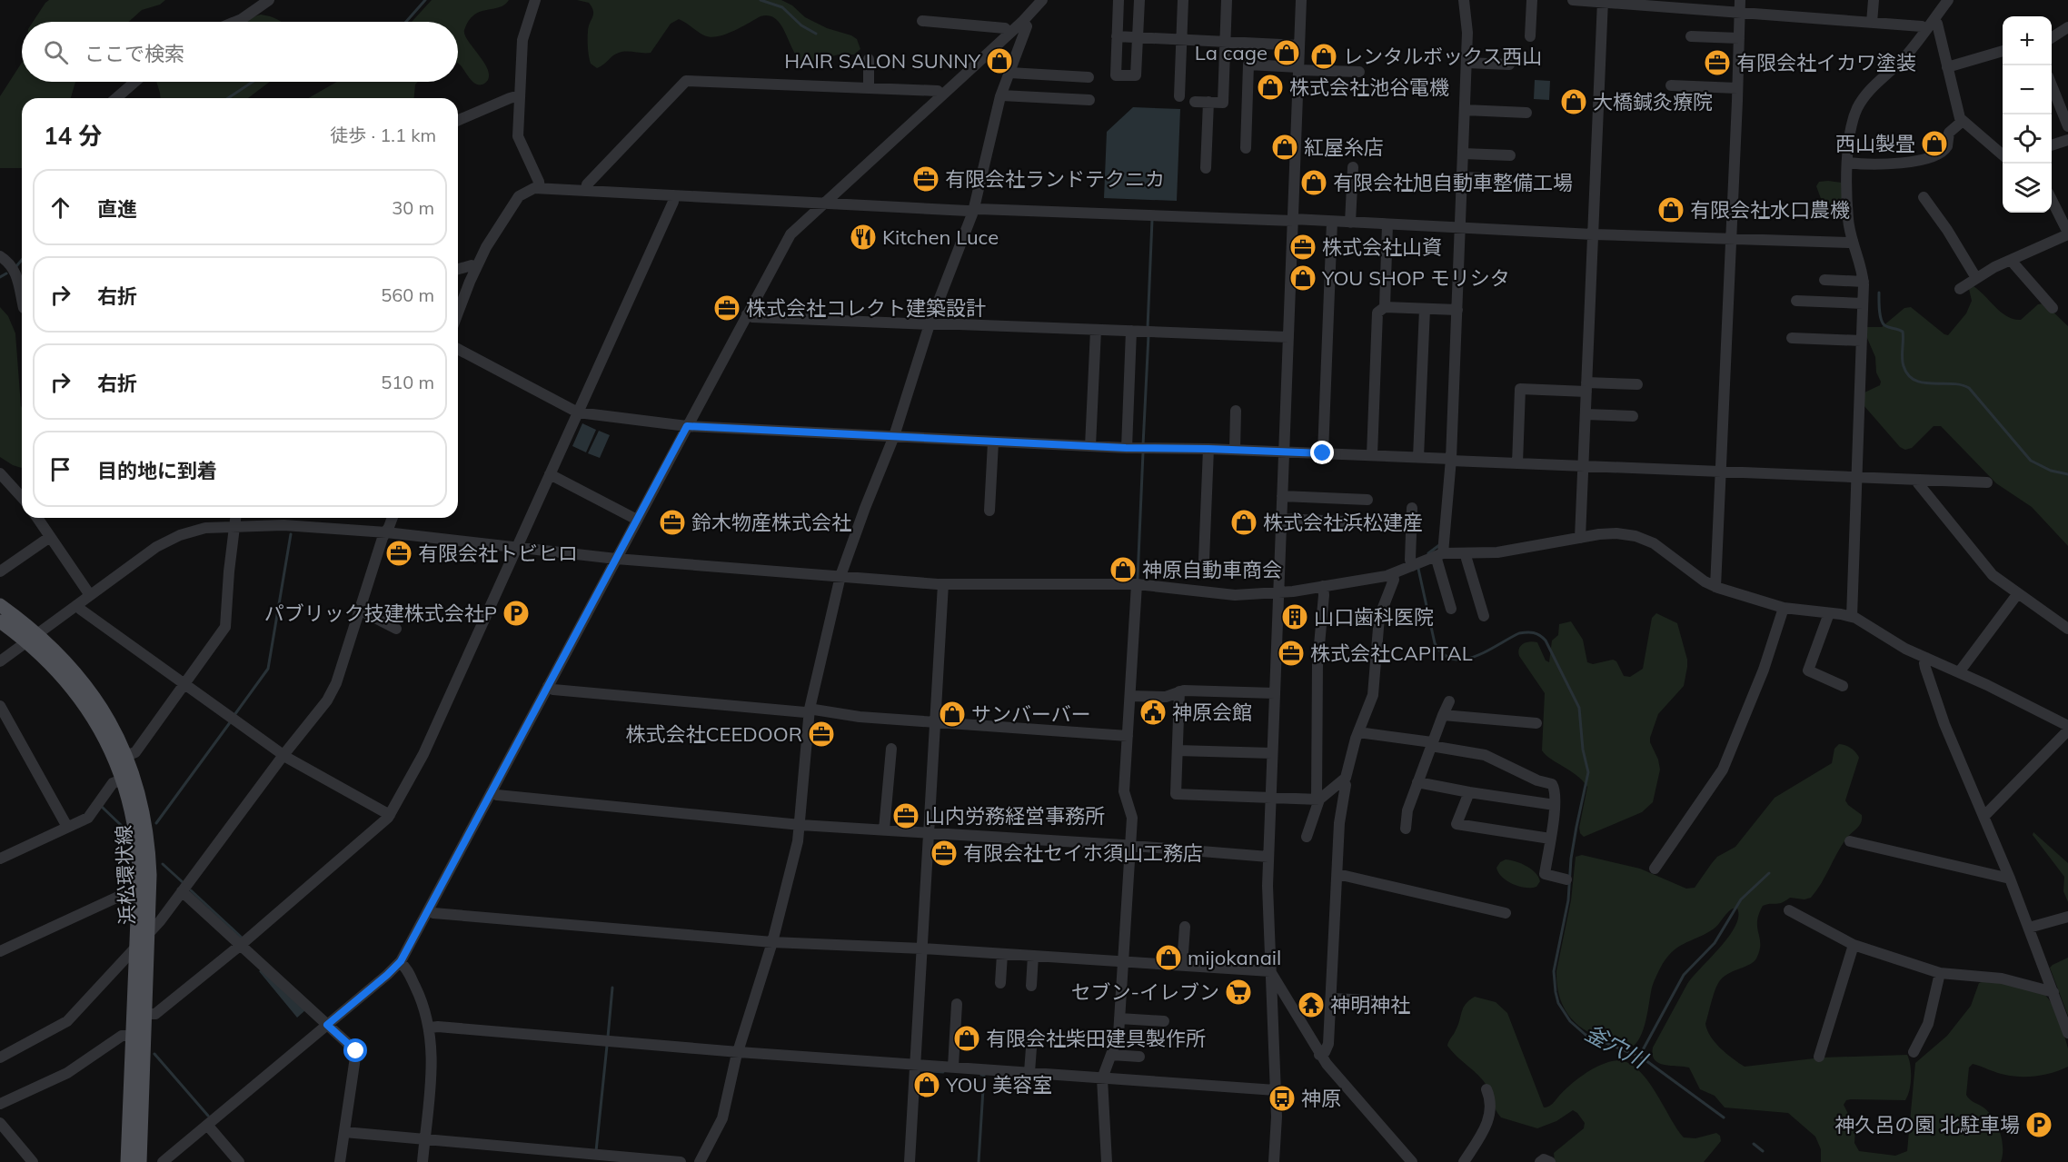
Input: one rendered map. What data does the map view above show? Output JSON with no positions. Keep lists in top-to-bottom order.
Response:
{
  "streets": {
    "main road": ["浜松環状線"]
  },
  "water": ["釜穴川"],
  "places": {
    "shop": [
      "La cage",
      "レンタルボックス西山",
      "HAIR SALON SUNNY",
      "株式会社池谷電機",
      "大橋鍼灸療院",
      "西山製畳",
      "紅屋糸店",
      "有限会社旭自動車整備工場",
      "有限会社水口農機",
      "YOU SHOP モリシタ",
      "株式会社浜松建産",
      "神原自動車商会",
      "サンバーバー",
      "mijokanail",
      "有限会社柴田建具製作所",
      "YOU 美容室"
    ],
    "office": [
      "有限会社イカワ塗装",
      "有限会社ランドテクニカ",
      "株式会社山資",
      "株式会社コレクト建築設計",
      "鈴木物産株式会社",
      "有限会社トビヒロ",
      "株式会社CAPITAL",
      "株式会社CEEDOOR",
      "山内労務経営事務所",
      "有限会社セイホ須山工務店"
    ],
    "restaurant": ["Kitchen Luce"],
    "parking": ["パブリック技建株式会社P", "神久呂の園 北駐車場"],
    "building": ["山口歯科医院"],
    "public building": ["神原会館"],
    "supermarket": ["セブン-イレブン"],
    "temple": ["神明神社"],
    "bus stop": ["神原"]
  },
  "page": {
    "map_buttons": ["+", "−"],
    "search": "ここで検索",
    "heading": ["14 分", "徒歩 · 1.1 km"],
    "list": [
      ["直進", "30 m"],
      ["右折", "560 m"],
      ["右折", "510 m"],
      "目的地に到着"
    ]
  }
}
